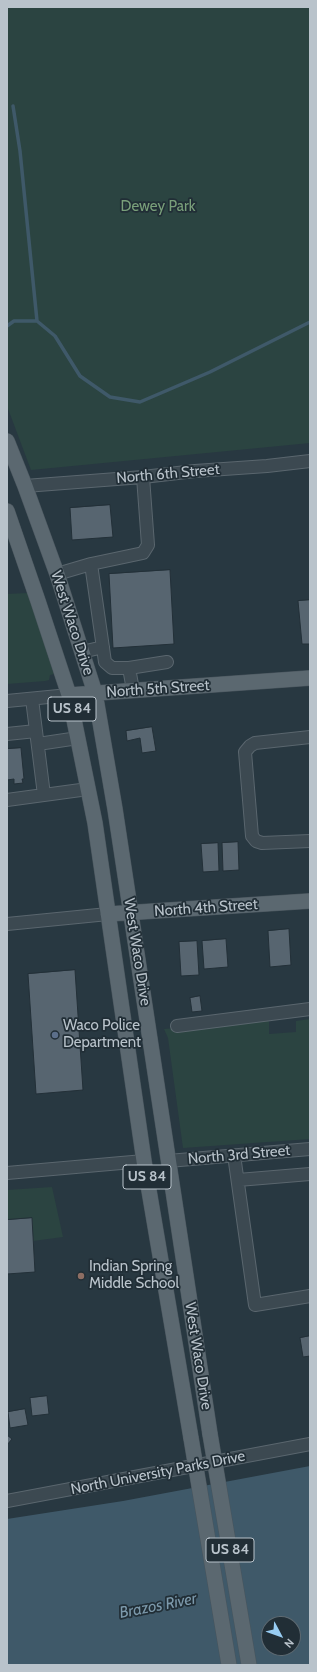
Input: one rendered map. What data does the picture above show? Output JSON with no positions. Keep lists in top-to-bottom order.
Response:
{
  "streets": {
    "main road": [
      "West Waco Drive",
      "North 5th Street",
      "US 84",
      "North 4th Street"
    ],
    "street": ["North 6th Street", "North 3rd Street", "North University Parks Drive"]
  },
  "crossings": [
    ["North 6th Street", "West Waco Drive"],
    ["West Waco Drive", "North 5th Street"],
    ["West Waco Drive", "North 4th Street"],
    ["West Waco Drive", "North 3rd Street"]
  ],
  "water": ["Brazos River"],
  "parks": ["Dewey Park"],
  "places": ["Waco Police Department", "Indian Spring Middle School"],
  "north": "bottom right"
}
